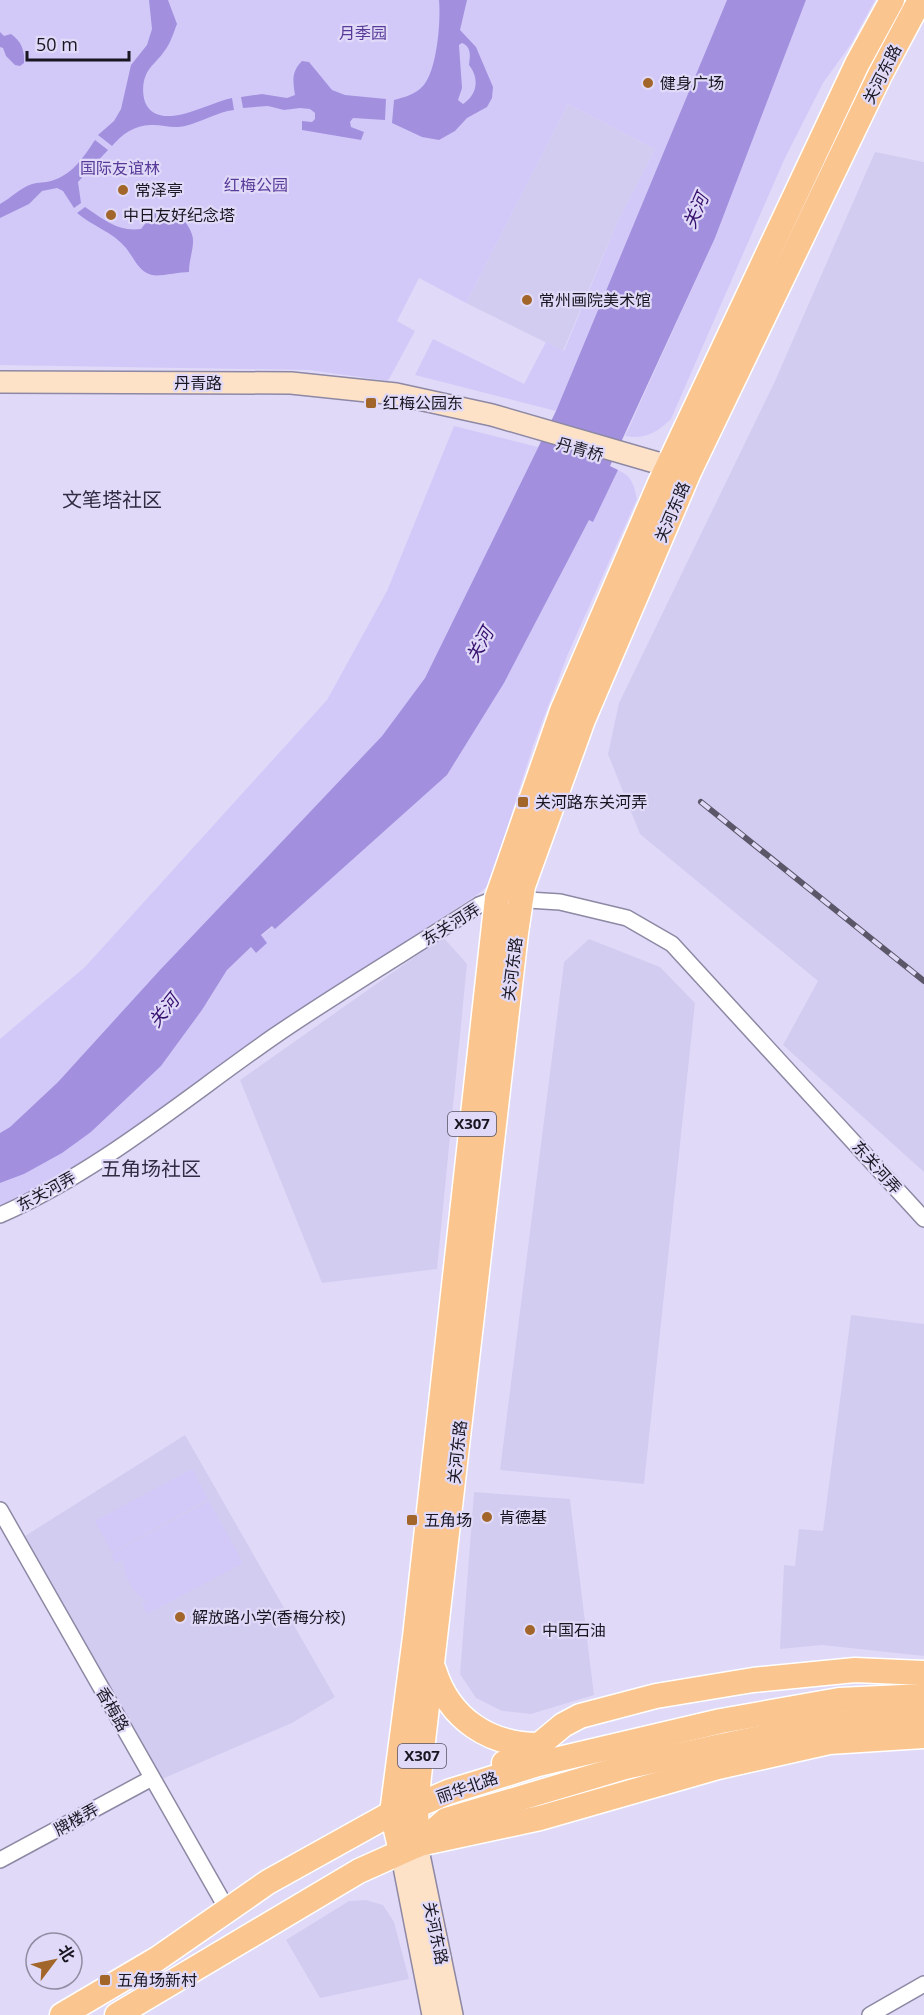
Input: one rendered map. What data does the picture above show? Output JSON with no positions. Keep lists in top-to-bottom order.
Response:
{
  "streets": {
    "main road": ["关河东路", "X307", "丽华北路"],
    "street": [
      "丹青路",
      "丹青桥",
      "东关河弄",
      "香梅路",
      "牌楼弄"
    ]
  },
  "crossings": [
    ["关河东路", "丹青桥"],
    ["关河东路", "东关河弄"],
    ["关河东路", "丽华北路"],
    ["丹青路", "丹青桥"],
    ["香梅路", "丽华北路"],
    ["香梅路", "牌楼弄"]
  ],
  "districts": ["文笔塔社区", "五角场社区"],
  "water": ["关河"],
  "parks": ["月季园", "国际友谊林", "红梅公园"],
  "places": {
    "other": [
      "健身广场",
      "常泽亭",
      "中日友好纪念塔",
      "常州画院美术馆",
      "肯德基",
      "解放路小学(香梅分校)",
      "中国石油"
    ],
    "transit": [
      "红梅公园东",
      "关河路东关河弄",
      "五角场",
      "五角场新村"
    ]
  },
  "scale_bar": "50 m",
  "north": "top right"
}
